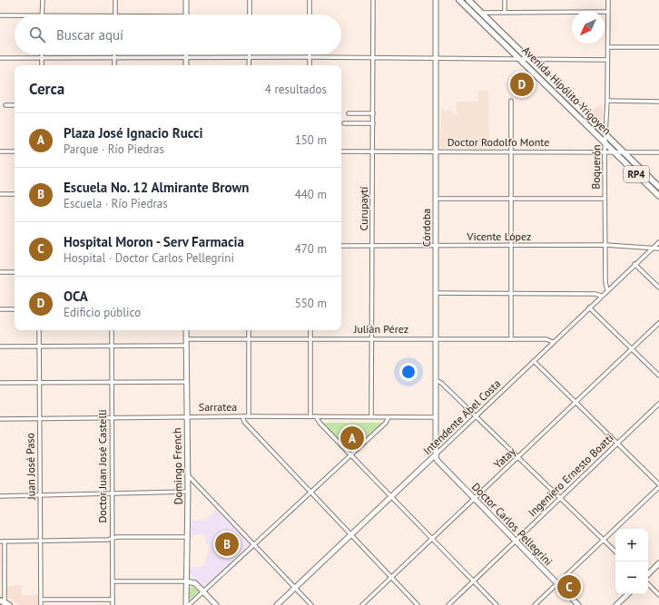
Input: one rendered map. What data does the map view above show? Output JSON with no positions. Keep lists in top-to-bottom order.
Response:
{
  "streets": {
    "main road": ["Avenida Hipólito Yrigoyen", "RP4"],
    "street": [
      "Doctor Rodolfo Monte",
      "Boquerón",
      "Curupaytí",
      "Córdoba",
      "Vicente López",
      "Julián Pérez",
      "Sarratea",
      "Intendente Abel Costa",
      "Yatay",
      "Juan José Paso",
      "Doctor Juan José Castelli",
      "Domingo French",
      "Ingeniero Ernesto Boatti",
      "Doctor Carlos Pellegrini"
    ]
  },
  "crossings": [
    ["Avenida Hipólito Yrigoyen", "Doctor Rodolfo Monte"],
    ["Avenida Hipólito Yrigoyen", "Boquerón"],
    ["Doctor Rodolfo Monte", "Boquerón"],
    ["Doctor Rodolfo Monte", "Curupaytí"],
    ["Doctor Rodolfo Monte", "Córdoba"],
    ["Boquerón", "Vicente López"],
    ["Boquerón", "Intendente Abel Costa"],
    ["Curupaytí", "Vicente López"],
    ["Curupaytí", "Julián Pérez"],
    ["Curupaytí", "Sarratea"],
    ["Córdoba", "Vicente López"],
    ["Córdoba", "Julián Pérez"],
    ["Córdoba", "Sarratea"],
    ["Córdoba", "Intendente Abel Costa"],
    ["Córdoba", "Doctor Carlos Pellegrini"],
    ["Vicente López", "Intendente Abel Costa"],
    ["Julián Pérez", "Intendente Abel Costa"],
    ["Julián Pérez", "Domingo French"],
    ["Sarratea", "Juan José Paso"],
    ["Sarratea", "Doctor Juan José Castelli"],
    ["Sarratea", "Domingo French"],
    ["Intendente Abel Costa", "Doctor Carlos Pellegrini"],
    ["Yatay", "Doctor Carlos Pellegrini"],
    ["Ingeniero Ernesto Boatti", "Doctor Carlos Pellegrini"]
  ],
  "north": "bottom left",
  "page": {
    "search": "Buscar aquí",
    "heading": ["Cerca", "4 resultados"],
    "pins": [
      "D",
      "A",
      "B",
      "C"
    ],
    "list": [
      {
        "mark": "A",
        "name": "Plaza José Ignacio Rucci",
        "note": "Parque · Río Piedras",
        "value": "150 m"
      },
      {
        "mark": "B",
        "name": "Escuela No. 12 Almirante Brown",
        "note": "Escuela · Río Piedras",
        "value": "440 m"
      },
      {
        "mark": "C",
        "name": "Hospital Moron - Serv Farmacia",
        "note": "Hospital · Doctor Carlos Pellegrini",
        "value": "470 m"
      },
      {
        "mark": "D",
        "name": "OCA",
        "note": "Edificio público",
        "value": "550 m"
      }
    ],
    "map_buttons": ["+", "−"]
  }
}
